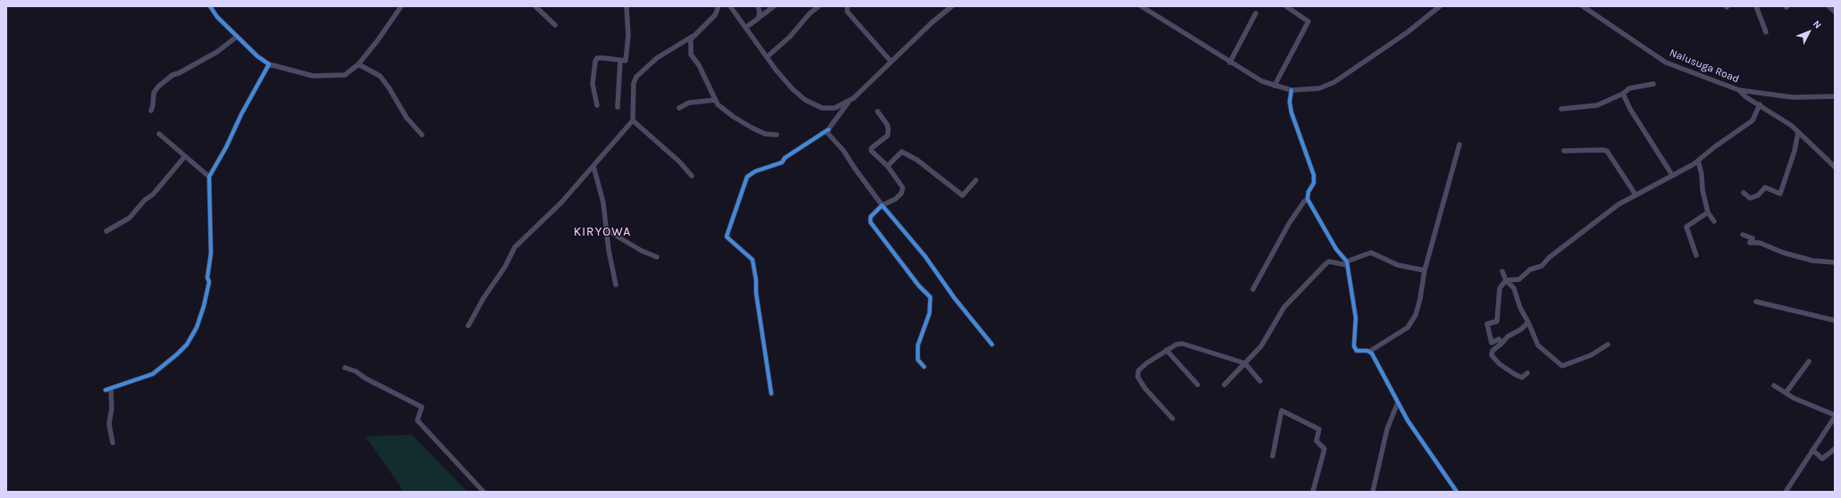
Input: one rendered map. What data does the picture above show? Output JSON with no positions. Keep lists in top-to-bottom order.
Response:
{
  "streets": {
    "street": ["Nalusuga Road"]
  },
  "districts": ["KIRYOWA"],
  "north": "top right"
}
